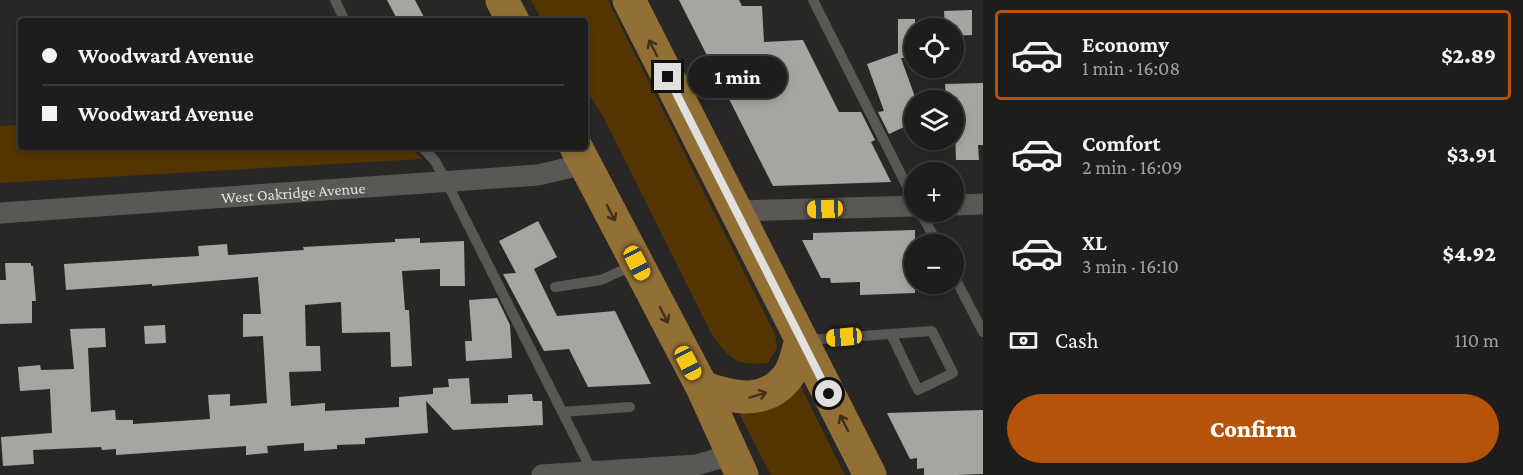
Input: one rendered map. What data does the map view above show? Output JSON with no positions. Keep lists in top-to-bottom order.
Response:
{
  "streets": {
    "street": ["West Oakridge Avenue"]
  },
  "page": {
    "list": [
      {
        "name": "Economy",
        "note": "1 min · 16:08",
        "value": "$2.89"
      },
      {
        "name": "Comfort",
        "note": "2 min · 16:09",
        "value": "$3.91"
      },
      {
        "name": "XL",
        "note": "3 min · 16:10",
        "value": "$4.92"
      }
    ],
    "map_buttons": ["+", "−"],
    "banner": ["Woodward Avenue", "Woodward Avenue"],
    "bubble": "1 min",
    "pay": ["Cash", "110 m"],
    "buttons": "Confirm"
  }
}
